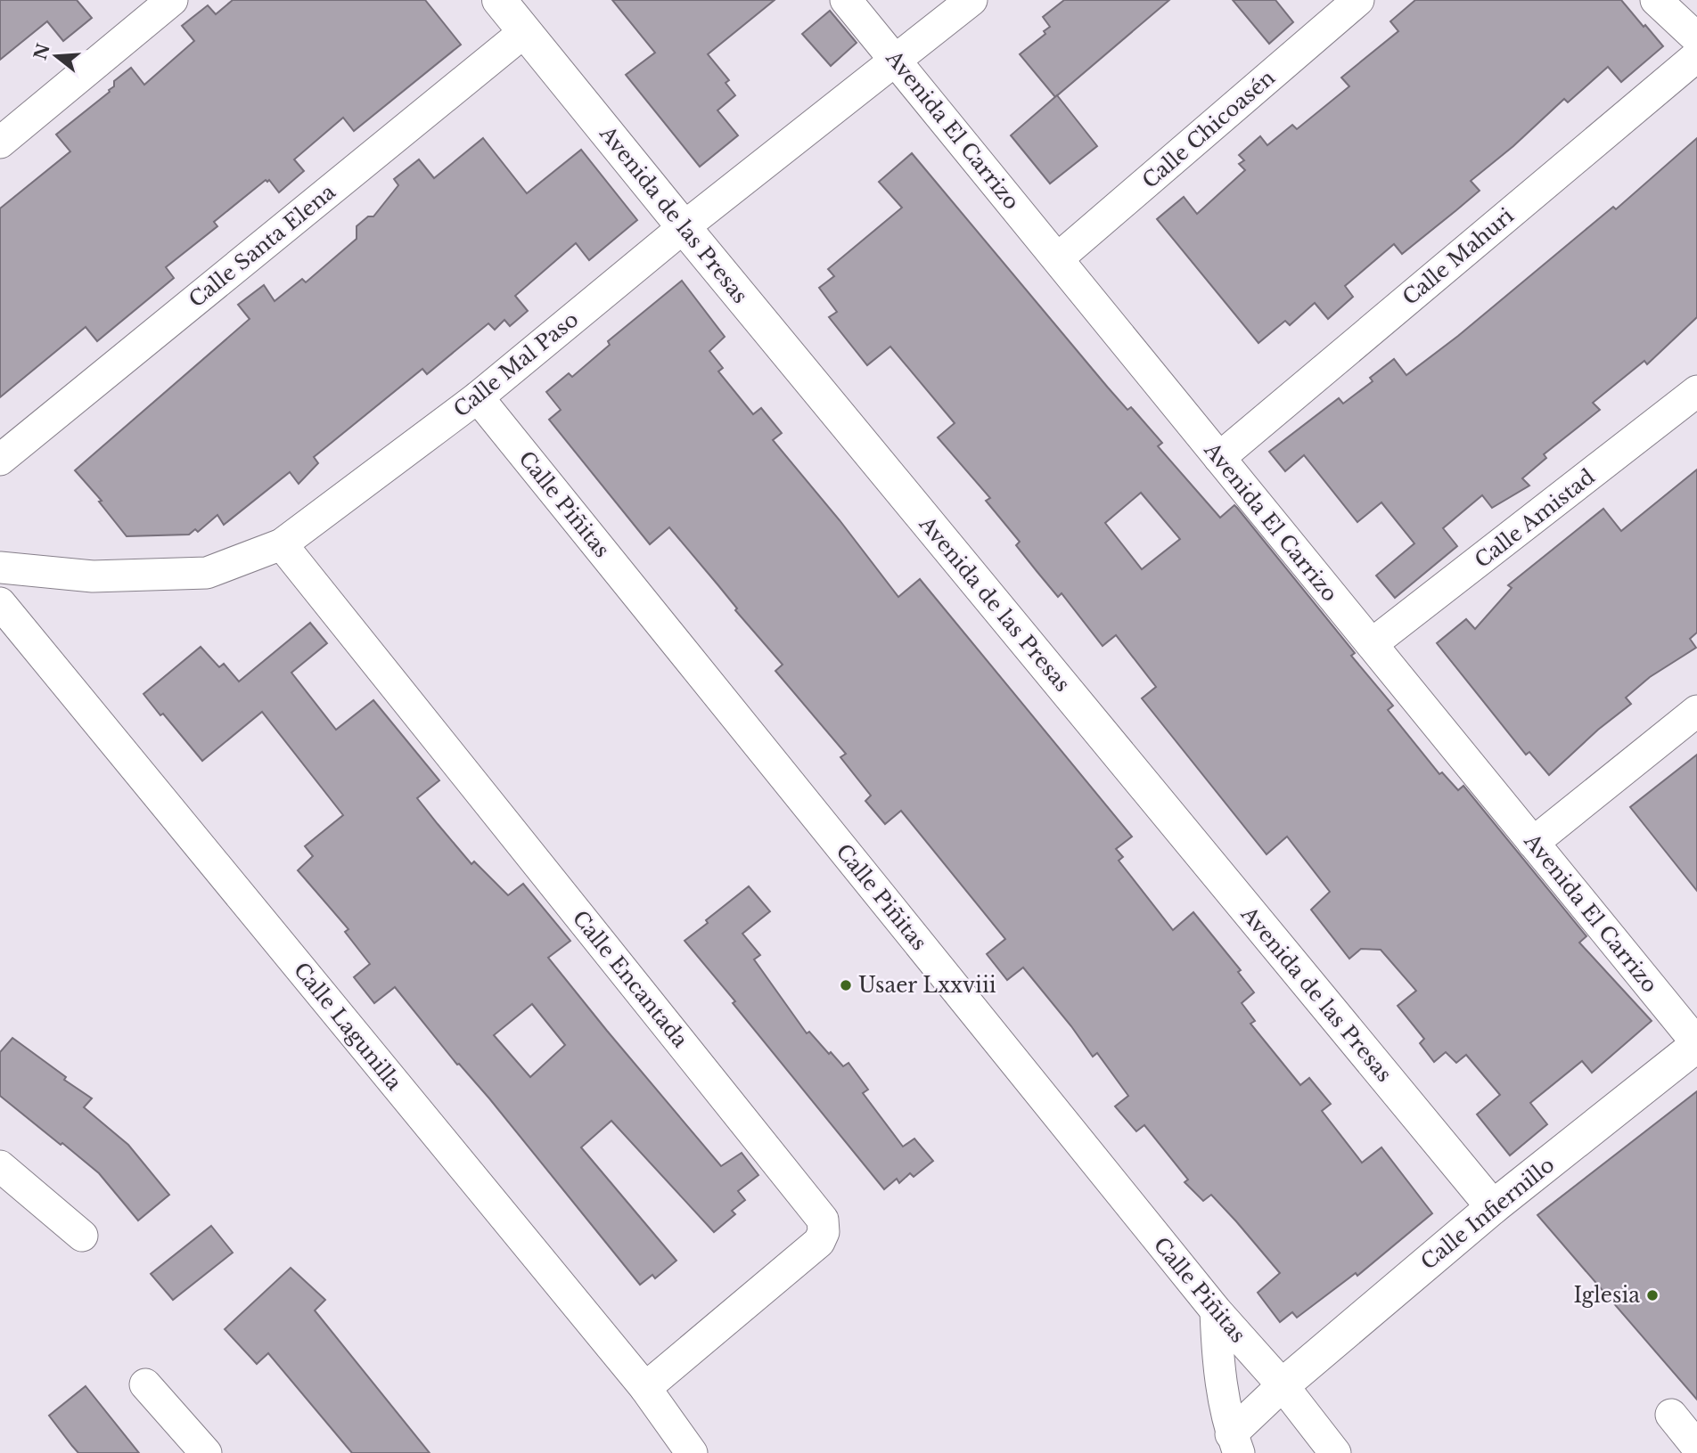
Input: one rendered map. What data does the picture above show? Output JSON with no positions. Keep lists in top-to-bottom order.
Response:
{
  "streets": {
    "street": [
      "Calle Chicoasén",
      "Avenida El Carrizo",
      "Avenida de las Presas",
      "Calle Santa Elena",
      "Calle Mahuri",
      "Calle Mal Paso",
      "Calle Piñitas",
      "Calle Amistad",
      "Calle Encantada",
      "Calle Lagunilla",
      "Calle Infiernillo"
    ]
  },
  "crossings": [
    ["Calle Chicoasén", "Avenida El Carrizo"],
    ["Avenida El Carrizo", "Calle Mahuri"],
    ["Avenida El Carrizo", "Calle Mal Paso"],
    ["Avenida El Carrizo", "Calle Amistad"],
    ["Avenida El Carrizo", "Calle Infiernillo"],
    ["Avenida de las Presas", "Calle Santa Elena"],
    ["Avenida de las Presas", "Calle Mal Paso"],
    ["Avenida de las Presas", "Calle Infiernillo"],
    ["Calle Mal Paso", "Calle Piñitas"],
    ["Calle Mal Paso", "Calle Encantada"],
    ["Calle Piñitas", "Calle Infiernillo"],
    ["Calle Encantada", "Calle Lagunilla"]
  ],
  "places": ["Usaer Lxxviii", "Iglesia"],
  "north": "left"
}
